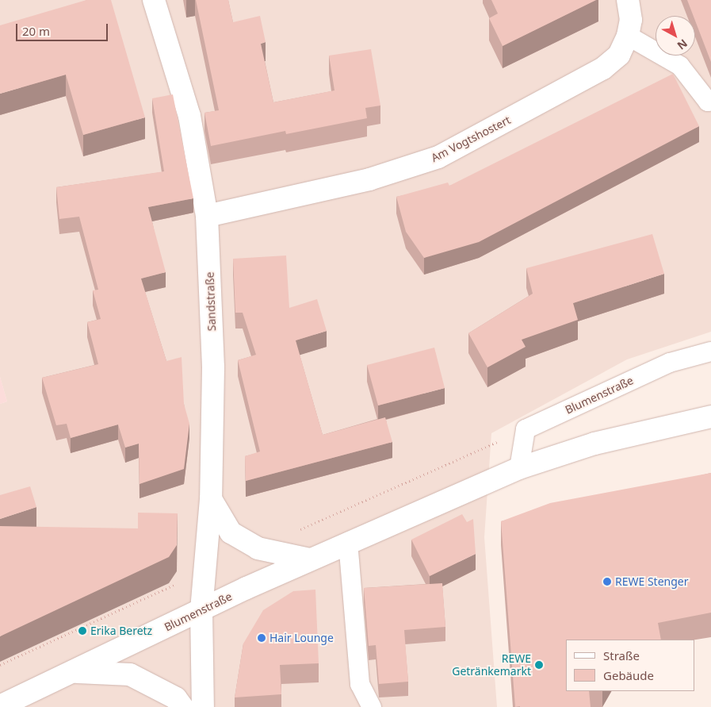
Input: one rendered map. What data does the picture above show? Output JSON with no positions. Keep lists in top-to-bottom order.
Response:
{
  "streets": {
    "street": ["Am Vogtshostert", "Sandstraße", "Blumenstraße"]
  },
  "crossings": [
    ["Am Vogtshostert", "Sandstraße"],
    ["Sandstraße", "Blumenstraße"]
  ],
  "places": [
    "REWE Stenger",
    "Erika Beretz",
    "Hair Lounge",
    "REWE Getränkemarkt"
  ],
  "legend": ["Straße", "Gebäude"],
  "scale_bar": "20 m",
  "north": "bottom right"
}
